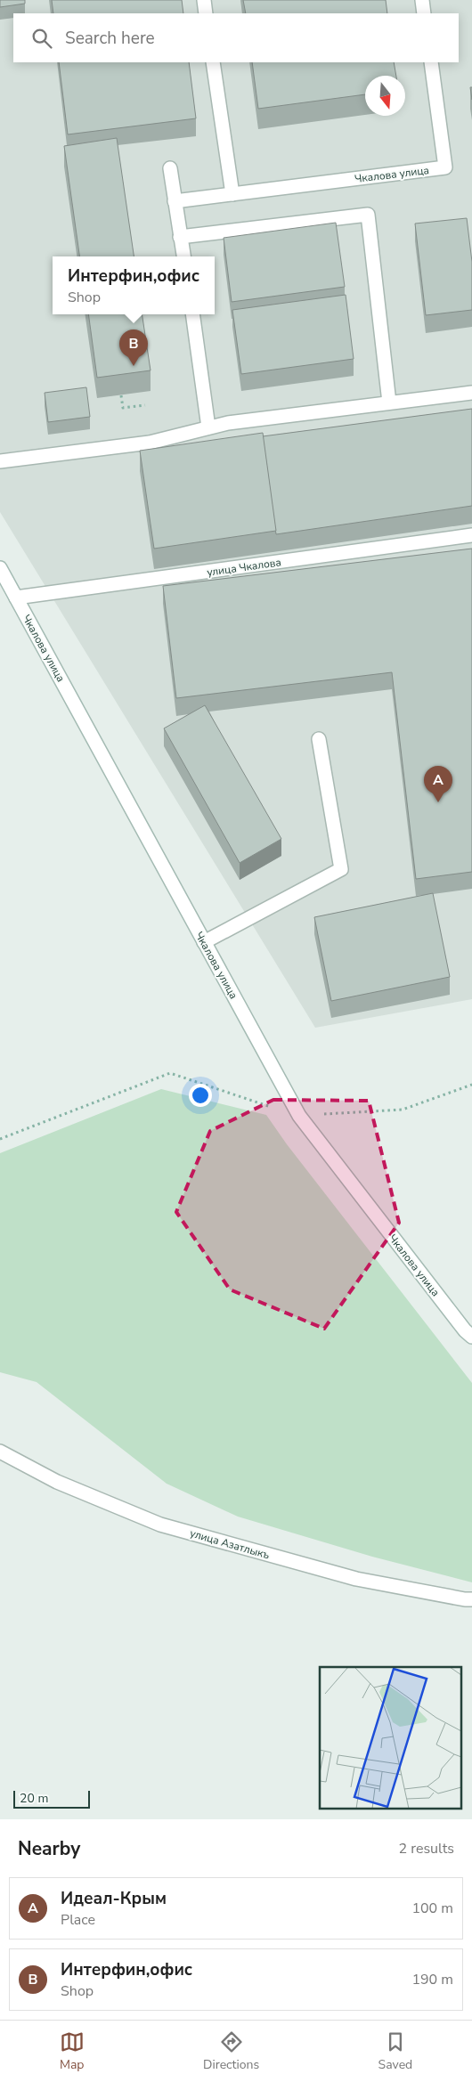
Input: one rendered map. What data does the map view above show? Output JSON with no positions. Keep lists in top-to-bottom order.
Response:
{
  "streets": {
    "street": ["Чкалова улица", "улица Чкалова", "улица Азатлыкъ"]
  },
  "crossings": [
    ["Чкалова улица", "улица Чкалова"]
  ],
  "scale_bar": "20 m",
  "north": "bottom",
  "page": {
    "search": "Search here",
    "popup": ["Интерфин,офис", "Shop"],
    "pins": ["B", "A"],
    "scale": "20 m",
    "heading": ["Nearby", "2 results"],
    "list": [
      {
        "mark": "A",
        "name": "Идеал-Крым",
        "note": "Place",
        "value": "100 m"
      },
      {
        "mark": "B",
        "name": "Интерфин,офис",
        "note": "Shop",
        "value": "190 m"
      }
    ],
    "nav": ["Map", "Directions", "Saved"]
  }
}
